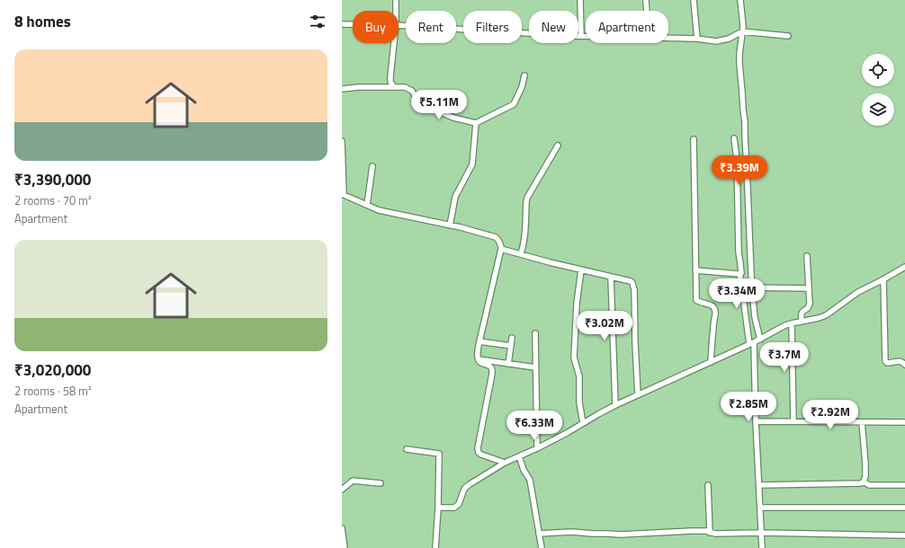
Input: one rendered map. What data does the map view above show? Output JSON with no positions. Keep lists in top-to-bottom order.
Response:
{
  "page": {
    "heading": "8 homes",
    "chip": [
      "Buy",
      "Rent",
      "Filters",
      "New",
      "Apartment"
    ],
    "list": [
      {
        "name": "₹3,390,000",
        "note": "2 rooms · 70 m² · Apartment"
      },
      {
        "name": "₹3,020,000",
        "note": "2 rooms · 58 m² · Apartment"
      }
    ],
    "price": [
      "₹5.11M",
      "₹3.39M",
      "₹3.34M",
      "₹3.02M",
      "₹3.7M",
      "₹2.85M",
      "₹2.92M",
      "₹6.33M"
    ]
  }
}
